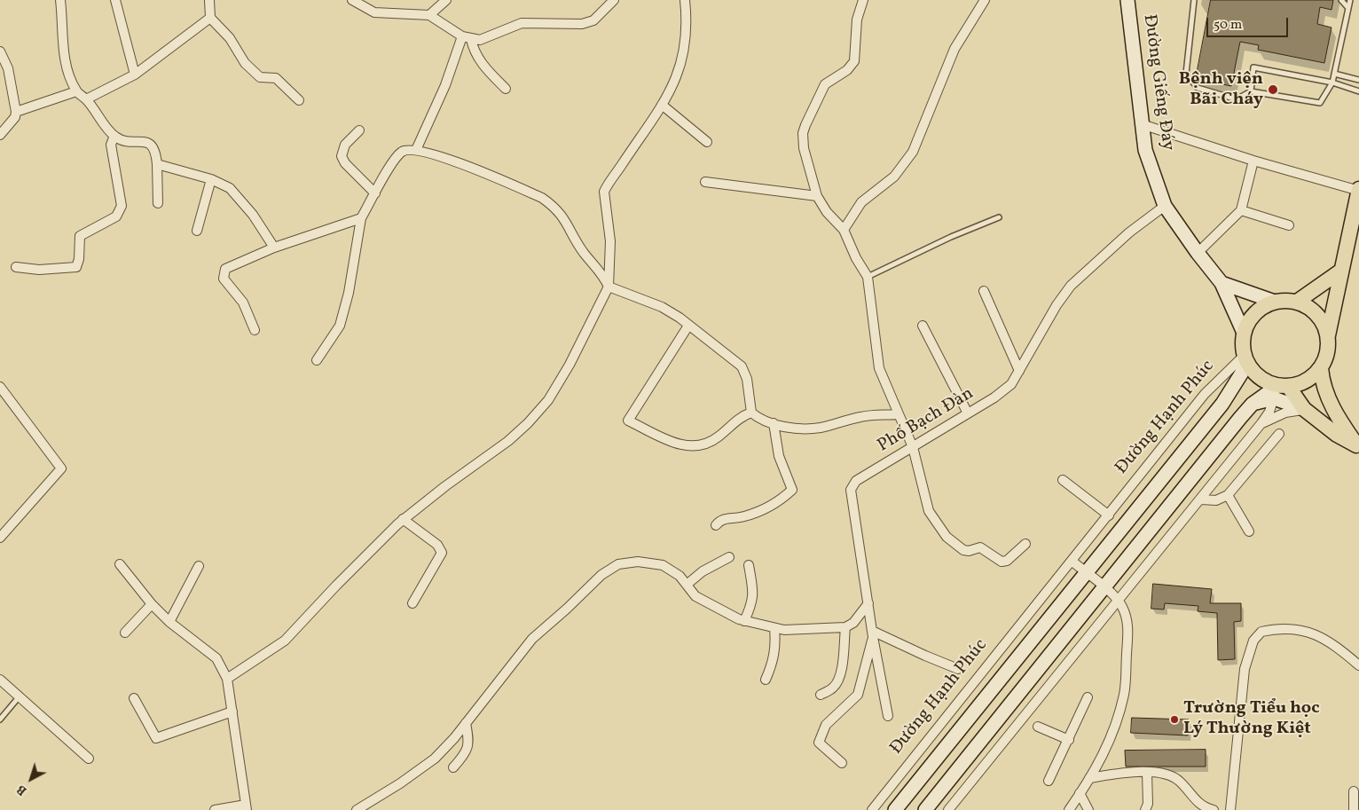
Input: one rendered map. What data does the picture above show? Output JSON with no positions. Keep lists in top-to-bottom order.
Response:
{
  "streets": {
    "main road": ["Đường Giếng Đáy", "Đường Hạnh Phúc"],
    "street": ["Phố Bạch Đàn"]
  },
  "crossings": [
    ["Đường Giếng Đáy", "Đường Hạnh Phúc"],
    ["Đường Giếng Đáy", "Phố Bạch Đàn"]
  ],
  "places": ["Bệnh viện Bãi Cháy", "Trường Tiểu học Lý Thường Kiệt"],
  "scale_bar": "50 m",
  "north": "bottom left"
}
